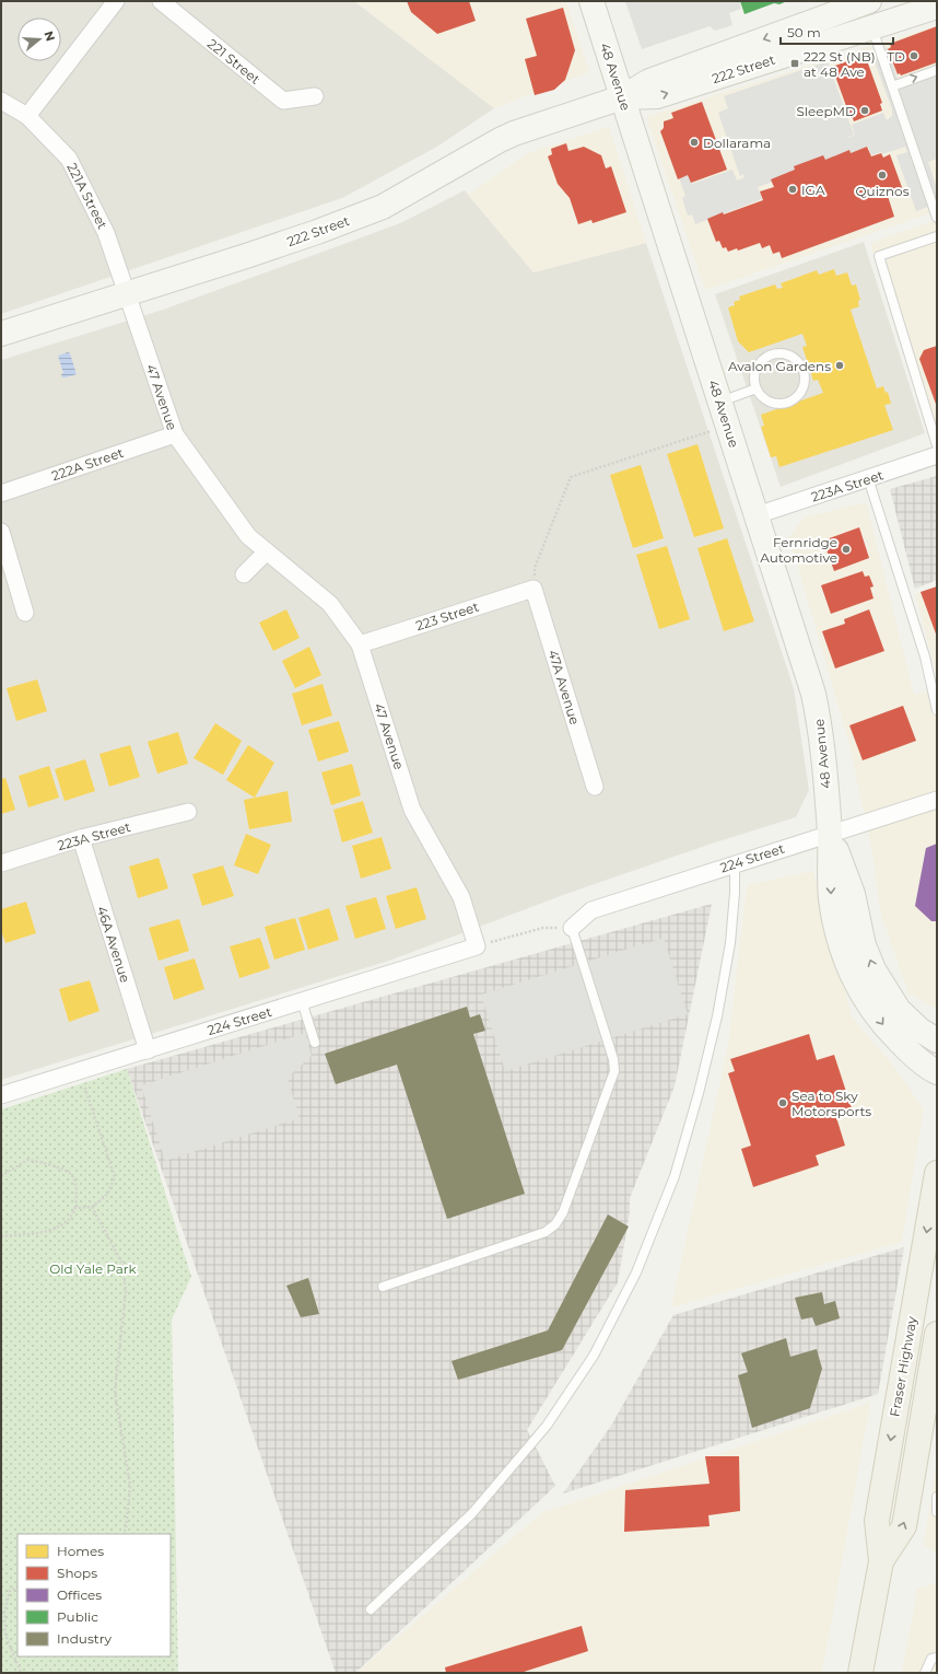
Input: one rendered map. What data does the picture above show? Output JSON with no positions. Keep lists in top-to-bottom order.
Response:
{
  "streets": {
    "main road": ["222 Street", "48 Avenue", "Fraser Highway"],
    "street": [
      "221 Street",
      "221A Street",
      "47 Avenue",
      "222A Street",
      "223A Street",
      "223 Street",
      "47A Avenue",
      "224 Street",
      "46A Avenue"
    ]
  },
  "crossings": [
    ["222 Street", "48 Avenue"],
    ["222 Street", "221A Street"],
    ["222 Street", "47 Avenue"],
    ["48 Avenue", "223A Street"],
    ["48 Avenue", "224 Street"],
    ["221A Street", "47 Avenue"],
    ["47 Avenue", "222A Street"],
    ["47 Avenue", "223 Street"],
    ["47 Avenue", "224 Street"],
    ["223A Street", "46A Avenue"],
    ["223 Street", "47A Avenue"],
    ["224 Street", "46A Avenue"]
  ],
  "parks": ["Old Yale Park"],
  "places": {
    "other": [
      "TD",
      "SleepMD",
      "Dollarama",
      "Quiznos",
      "IGA",
      "Avalon Gardens",
      "Fernridge Automotive",
      "Sea to Sky Motorsports"
    ],
    "transit": ["222 St (NB) at 48 Ave"]
  },
  "legend": [
    "Homes",
    "Shops",
    "Offices",
    "Public",
    "Industry"
  ],
  "scale_bar": "50 m",
  "north": "right"
}
